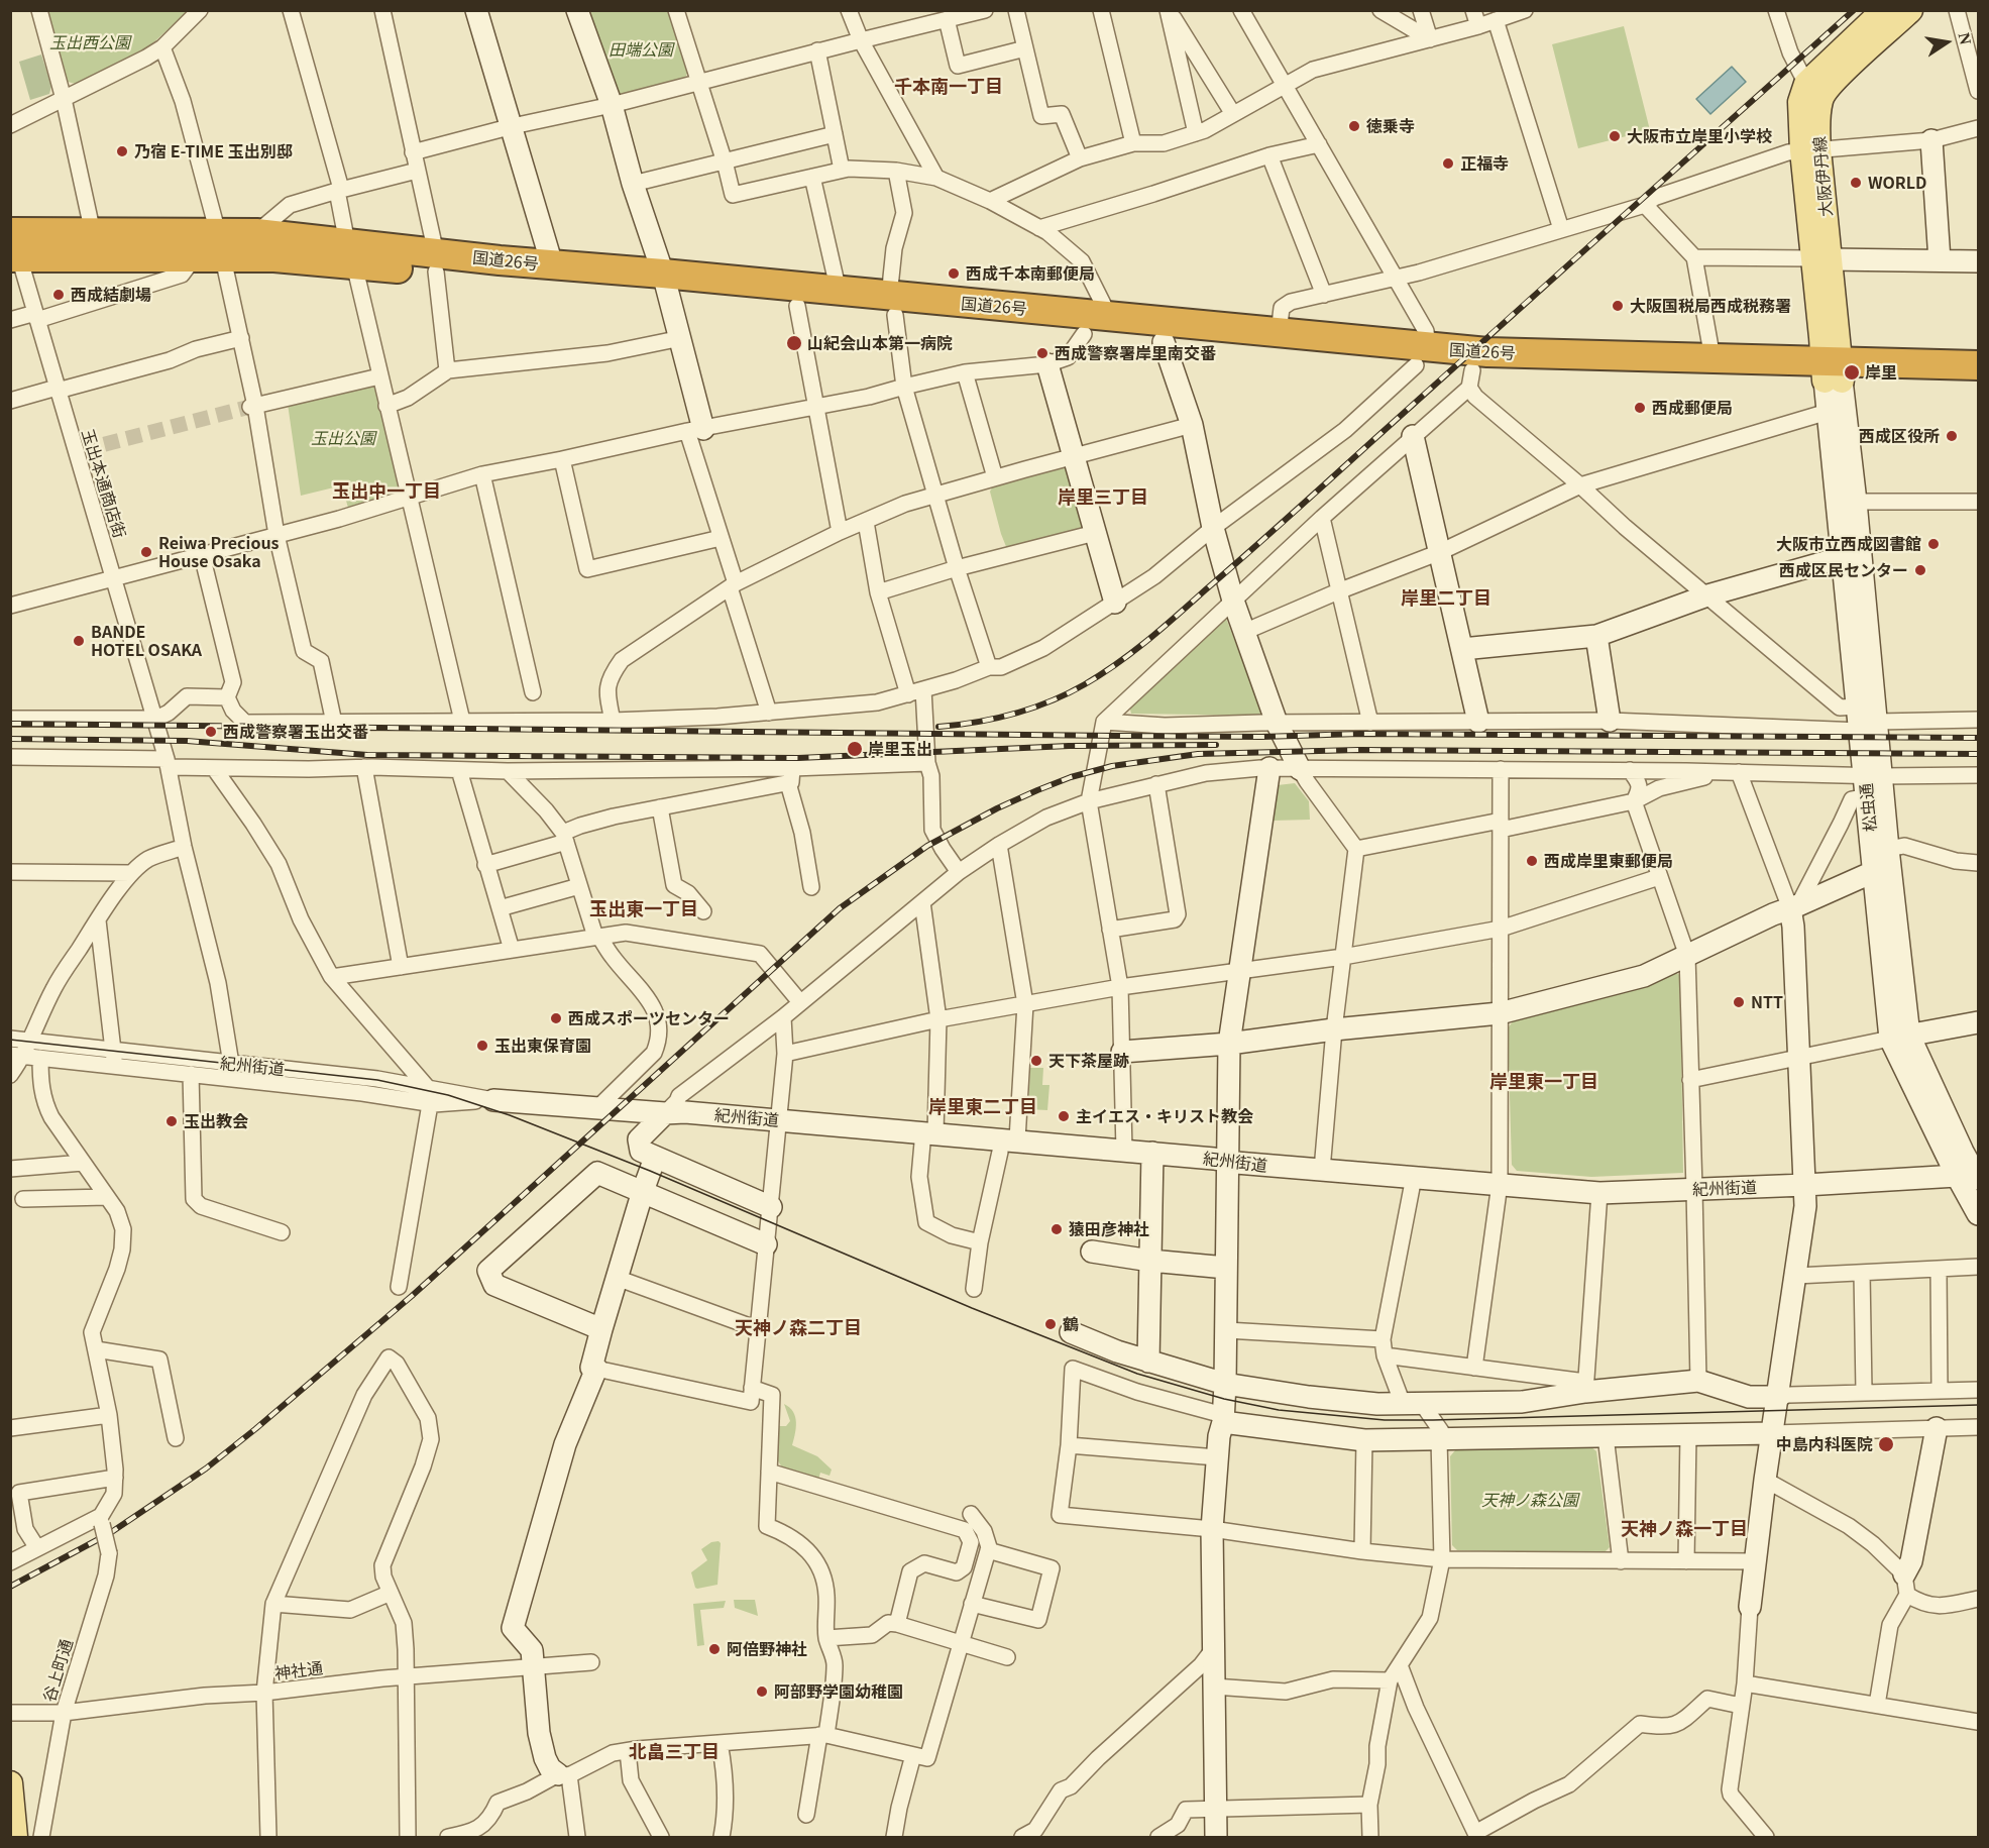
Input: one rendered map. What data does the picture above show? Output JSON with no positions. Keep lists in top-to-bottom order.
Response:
{
  "streets": {
    "highway": ["国道26号"],
    "main road": ["大阪伊丹線"],
    "street": [
      "玉出本通商店街",
      "松虫通",
      "紀州街道",
      "谷上町通",
      "神社通"
    ]
  },
  "crossings": [
    ["大阪伊丹線", "国道26号"],
    ["大阪伊丹線", "松虫通"],
    ["国道26号", "玉出本通商店街"],
    ["国道26号", "松虫通"],
    ["玉出本通商店街", "紀州街道"],
    ["松虫通", "紀州街道"],
    ["谷上町通", "神社通"]
  ],
  "districts": [
    "千本南一丁目",
    "玉出中一丁目",
    "岸里三丁目",
    "岸里二丁目",
    "玉出東一丁目",
    "岸里東一丁目",
    "岸里東二丁目",
    "天神ノ森二丁目",
    "天神ノ森一丁目",
    "北畠三丁目"
  ],
  "parks": [
    "玉出西公園",
    "田端公園",
    "玉出公園",
    "天神ノ森公園"
  ],
  "places": [
    "徳乗寺",
    "大阪市立岸里小学校",
    "乃宿 E-TIME 玉出別邸",
    "正福寺",
    "WORLD",
    "西成千本南郵便局",
    "西成結劇場",
    "大阪国税局西成税務署",
    "山紀会山本第一病院",
    "西成警察署岸里南交番",
    "岸里",
    "西成郵便局",
    "西成区役所",
    "大阪市立西成図書館",
    "Reiwa Precious House Osaka",
    "西成区民センター",
    "BANDE HOTEL OSAKA",
    "西成警察署玉出交番",
    "岸里玉出",
    "西成岸里東郵便局",
    "NTT",
    "西成スポーツセンター",
    "玉出東保育園",
    "天下茶屋跡",
    "主イエス・キリスト教会",
    "玉出教会",
    "猿田彦神社",
    "鶴",
    "中島内科医院",
    "阿倍野神社",
    "阿部野学園幼稚園"
  ],
  "north": "right"
}
